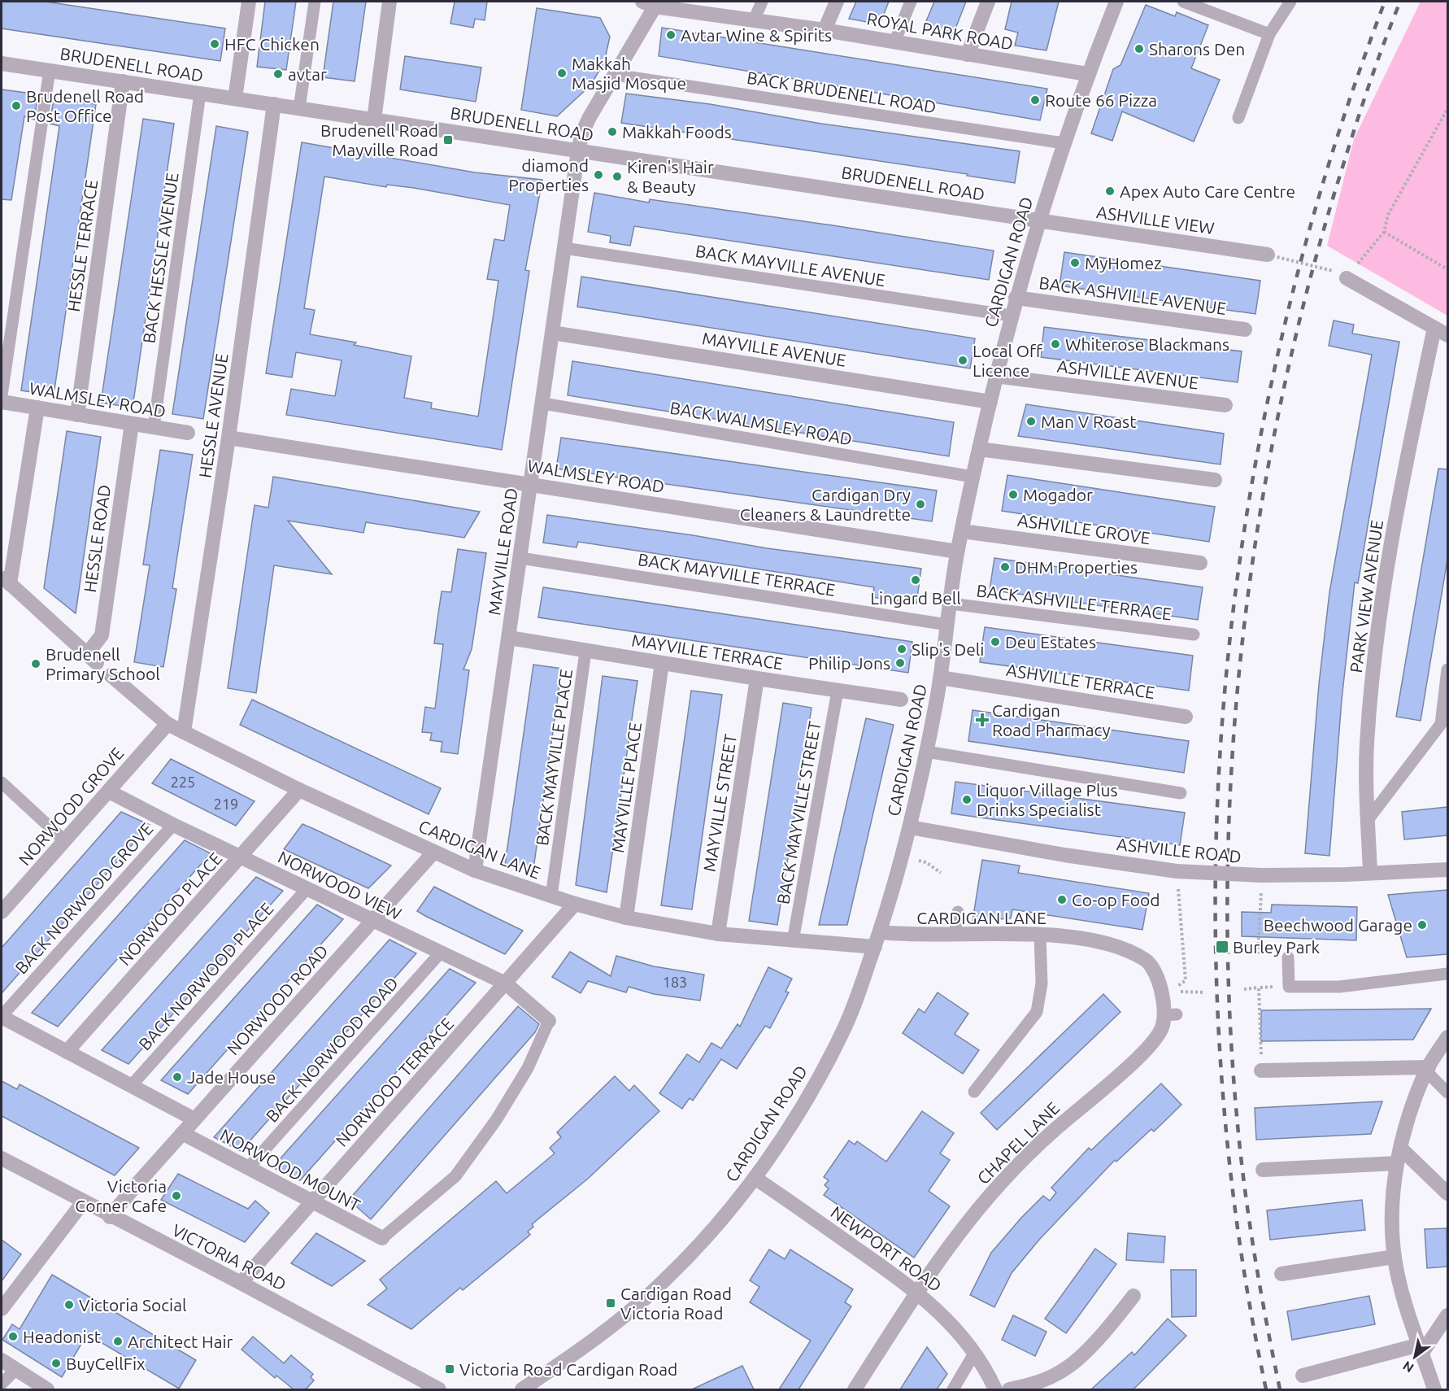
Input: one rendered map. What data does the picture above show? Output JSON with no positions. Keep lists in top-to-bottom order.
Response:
{
  "streets": {
    "street": [
      "ROYAL PARK ROAD",
      "BRUDENELL ROAD",
      "ASHVILLE VIEW",
      "HESSLE TERRACE",
      "CARDIGAN ROAD",
      "BACK ASHVILLE AVENUE",
      "MAYVILLE AVENUE",
      "ASHVILLE AVENUE",
      "WALMSLEY ROAD",
      "HESSLE AVENUE",
      "ASHVILLE GROVE",
      "HESSLE ROAD",
      "MAYVILLE ROAD",
      "PARK VIEW AVENUE",
      "MAYVILLE TERRACE",
      "ASHVILLE TERRACE",
      "MAYVILLE PLACE",
      "MAYVILLE STREET",
      "NORWOOD GROVE",
      "CARDIGAN LANE",
      "ASHVILLE ROAD",
      "NORWOOD VIEW",
      "NORWOOD PLACE",
      "NORWOOD ROAD",
      "NORWOOD TERRACE",
      "CHAPEL LANE",
      "NORWOOD MOUNT",
      "NEWPORT ROAD",
      "VICTORIA ROAD"
    ],
    "lane": [
      "BACK BRUDENELL ROAD",
      "BACK HESSLE AVENUE",
      "BACK MAYVILLE AVENUE",
      "BACK WALMSLEY ROAD",
      "BACK MAYVILLE TERRACE",
      "BACK ASHVILLE TERRACE",
      "BACK MAYVILLE PLACE",
      "BACK MAYVILLE STREET",
      "BACK NORWOOD GROVE",
      "BACK NORWOOD PLACE",
      "BACK NORWOOD ROAD"
    ]
  },
  "crossings": [
    ["ROYAL PARK ROAD", "CARDIGAN ROAD"],
    ["ROYAL PARK ROAD", "MAYVILLE ROAD"],
    ["BRUDENELL ROAD", "ASHVILLE VIEW"],
    ["BRUDENELL ROAD", "HESSLE TERRACE"],
    ["BRUDENELL ROAD", "BACK HESSLE AVENUE"],
    ["BRUDENELL ROAD", "CARDIGAN ROAD"],
    ["BRUDENELL ROAD", "HESSLE AVENUE"],
    ["BRUDENELL ROAD", "MAYVILLE ROAD"],
    ["BACK BRUDENELL ROAD", "CARDIGAN ROAD"],
    ["BACK BRUDENELL ROAD", "MAYVILLE ROAD"],
    ["ASHVILLE VIEW", "CARDIGAN ROAD"],
    ["HESSLE TERRACE", "WALMSLEY ROAD"],
    ["BACK HESSLE AVENUE", "WALMSLEY ROAD"],
    ["CARDIGAN ROAD", "BACK MAYVILLE AVENUE"],
    ["CARDIGAN ROAD", "BACK ASHVILLE AVENUE"],
    ["CARDIGAN ROAD", "MAYVILLE AVENUE"],
    ["CARDIGAN ROAD", "ASHVILLE AVENUE"],
    ["CARDIGAN ROAD", "WALMSLEY ROAD"],
    ["CARDIGAN ROAD", "BACK WALMSLEY ROAD"],
    ["CARDIGAN ROAD", "ASHVILLE GROVE"],
    ["CARDIGAN ROAD", "BACK MAYVILLE TERRACE"],
    ["CARDIGAN ROAD", "BACK ASHVILLE TERRACE"],
    ["CARDIGAN ROAD", "ASHVILLE TERRACE"],
    ["CARDIGAN ROAD", "CARDIGAN LANE"],
    ["CARDIGAN ROAD", "ASHVILLE ROAD"],
    ["CARDIGAN ROAD", "NEWPORT ROAD"],
    ["BACK MAYVILLE AVENUE", "MAYVILLE ROAD"],
    ["MAYVILLE AVENUE", "MAYVILLE ROAD"],
    ["WALMSLEY ROAD", "HESSLE AVENUE"],
    ["WALMSLEY ROAD", "HESSLE ROAD"],
    ["WALMSLEY ROAD", "MAYVILLE ROAD"],
    ["HESSLE AVENUE", "CARDIGAN LANE"],
    ["BACK WALMSLEY ROAD", "MAYVILLE ROAD"],
    ["MAYVILLE ROAD", "BACK MAYVILLE TERRACE"],
    ["MAYVILLE ROAD", "MAYVILLE TERRACE"],
    ["MAYVILLE ROAD", "CARDIGAN LANE"],
    ["PARK VIEW AVENUE", "ASHVILLE ROAD"],
    ["MAYVILLE TERRACE", "BACK MAYVILLE PLACE"],
    ["MAYVILLE TERRACE", "MAYVILLE PLACE"],
    ["MAYVILLE TERRACE", "MAYVILLE STREET"],
    ["MAYVILLE TERRACE", "BACK MAYVILLE STREET"],
    ["BACK MAYVILLE PLACE", "CARDIGAN LANE"],
    ["MAYVILLE PLACE", "CARDIGAN LANE"],
    ["MAYVILLE STREET", "CARDIGAN LANE"],
    ["NORWOOD GROVE", "CARDIGAN LANE"],
    ["NORWOOD GROVE", "NORWOOD VIEW"],
    ["BACK MAYVILLE STREET", "CARDIGAN LANE"],
    ["CARDIGAN LANE", "NORWOOD PLACE"],
    ["CARDIGAN LANE", "NORWOOD ROAD"],
    ["CARDIGAN LANE", "NORWOOD TERRACE"],
    ["CARDIGAN LANE", "CHAPEL LANE"],
    ["NORWOOD VIEW", "BACK NORWOOD GROVE"],
    ["NORWOOD VIEW", "NORWOOD PLACE"],
    ["NORWOOD VIEW", "BACK NORWOOD PLACE"],
    ["NORWOOD VIEW", "NORWOOD ROAD"],
    ["NORWOOD VIEW", "BACK NORWOOD ROAD"],
    ["NORWOOD VIEW", "NORWOOD TERRACE"],
    ["NORWOOD ROAD", "NORWOOD MOUNT"],
    ["NORWOOD ROAD", "VICTORIA ROAD"],
    ["BACK NORWOOD ROAD", "NORWOOD MOUNT"],
    ["NORWOOD TERRACE", "NORWOOD MOUNT"],
    ["NORWOOD TERRACE", "VICTORIA ROAD"],
    ["CHAPEL LANE", "NEWPORT ROAD"]
  ],
  "places": {
    "other": [
      "Avtar Wine & Spirits",
      "HFC Chicken",
      "Sharons Den",
      "Makkah Masjid Mosque",
      "avtar",
      "Route 66 Pizza",
      "Brudenell Road Post Office",
      "Makkah Foods",
      "diamond Properties",
      "Kiren's Hair & Beauty",
      "Apex Auto Care Centre",
      "MyHomez",
      "Whiterose Blackmans",
      "Local Off Licence",
      "Man V Roast",
      "Mogador",
      "Cardigan Dry Cleaners & Laundrette",
      "DHM Properties",
      "Lingard Bell",
      "Deu Estates",
      "Slip's Deli",
      "Philip Jons",
      "Brudenell Primary School",
      "Liquor Village Plus Drinks Specialist",
      "Co-op Food",
      "Beechwood Garage",
      "Jade House",
      "Victoria Corner Cafe",
      "Victoria Social",
      "Headonist",
      "Architect Hair",
      "BuyCellFix"
    ],
    "transit": [
      "Brudenell Road Mayville Road",
      "Burley Park",
      "Cardigan Road Victoria Road",
      "Victoria Road Cardigan Road"
    ],
    "health": ["Cardigan Road Pharmacy"]
  },
  "house_numbers": ["225", "219", "183"],
  "north": "bottom left"
}
